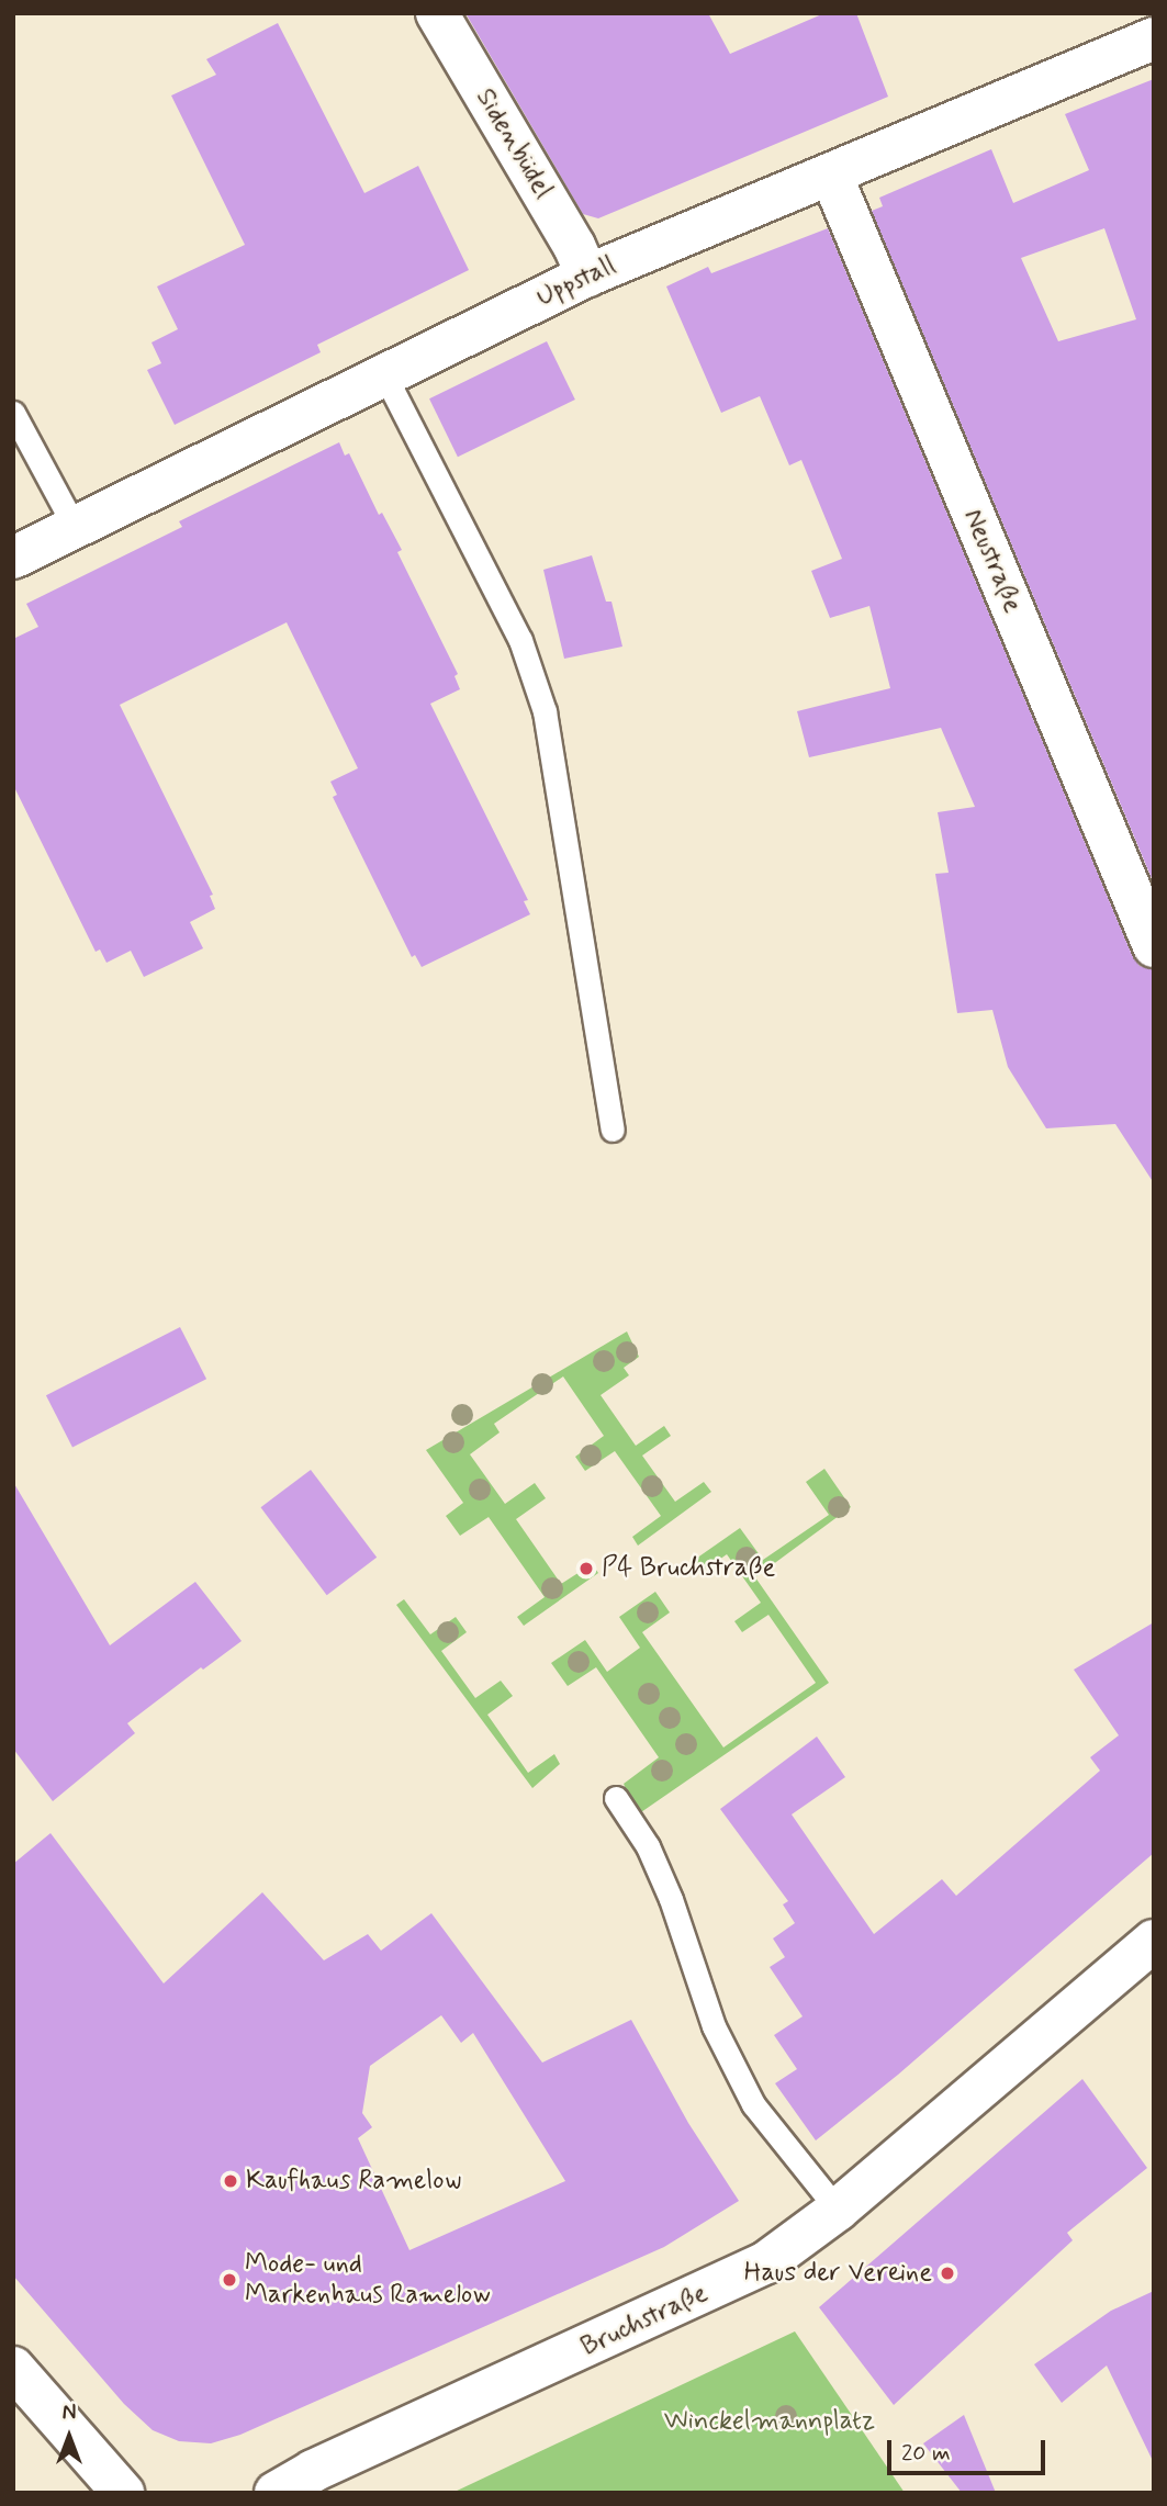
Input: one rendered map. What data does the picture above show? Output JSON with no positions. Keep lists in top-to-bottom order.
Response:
{
  "streets": {
    "street": [
      "Sidenbüdel",
      "Uppstall",
      "Neustraße",
      "Bruchstraße"
    ]
  },
  "crossings": [
    ["Sidenbüdel", "Uppstall"],
    ["Uppstall", "Neustraße"]
  ],
  "parks": ["Winckelmannplatz"],
  "places": [
    "P4 Bruchstraße",
    "Kaufhaus Ramelow",
    "Haus der Vereine",
    "Mode- und Markenhaus Ramelow"
  ],
  "scale_bar": "20 m",
  "north": "top"
}
